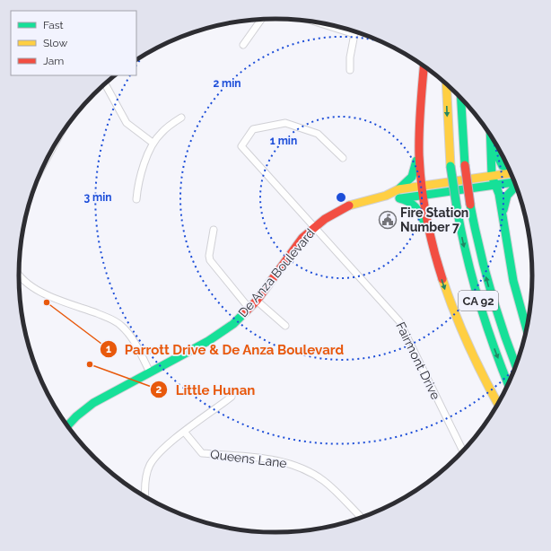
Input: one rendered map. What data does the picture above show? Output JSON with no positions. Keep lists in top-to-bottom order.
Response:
{
  "streets": {
    "main road": ["De Anza Boulevard", "CA 92"],
    "street": ["Fairmont Drive", "Queens Lane"]
  },
  "crossings": [
    ["De Anza Boulevard", "Fairmont Drive"]
  ],
  "places": {
    "public building": ["Fire Station Number 7"],
    "other": ["Parrott Drive & De Anza Boulevard", "Little Hunan"]
  },
  "legend": ["Fast", "Slow", "Jam"],
  "rings": ["2 min", "1 min", "3 min"]
}
